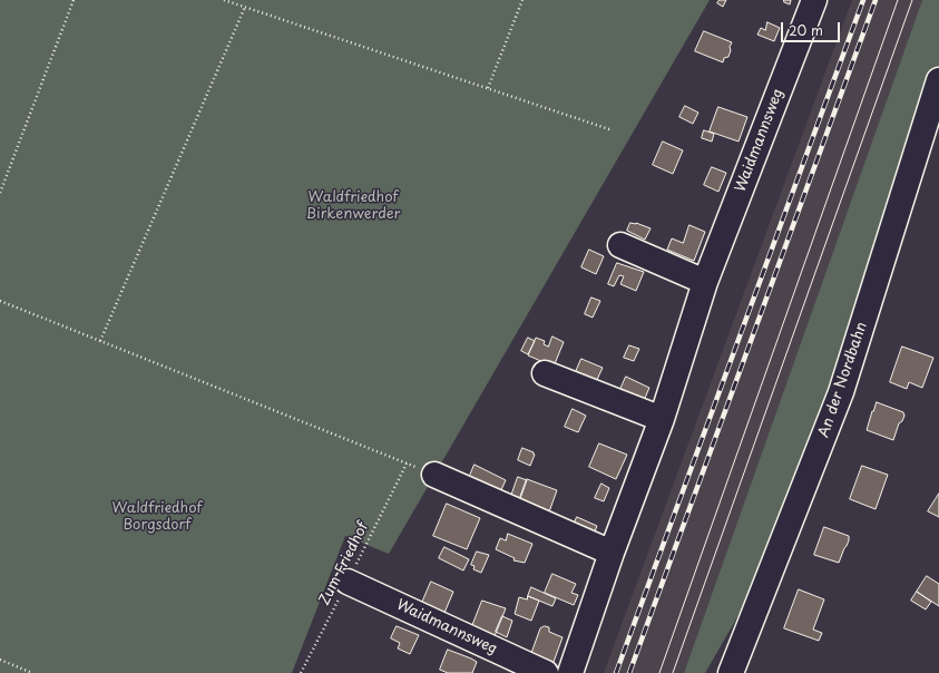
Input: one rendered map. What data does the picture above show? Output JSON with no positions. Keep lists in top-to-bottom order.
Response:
{
  "streets": {
    "street": ["Waidmannsweg", "An der Nordbahn"],
    "path": ["Zum Friedhof"]
  },
  "crossings": [
    ["Waidmannsweg", "Zum Friedhof"]
  ],
  "parks": ["Waldfriedhof Birkenwerder", "Waldfriedhof Borgsdorf"],
  "scale_bar": "20 m"
}
